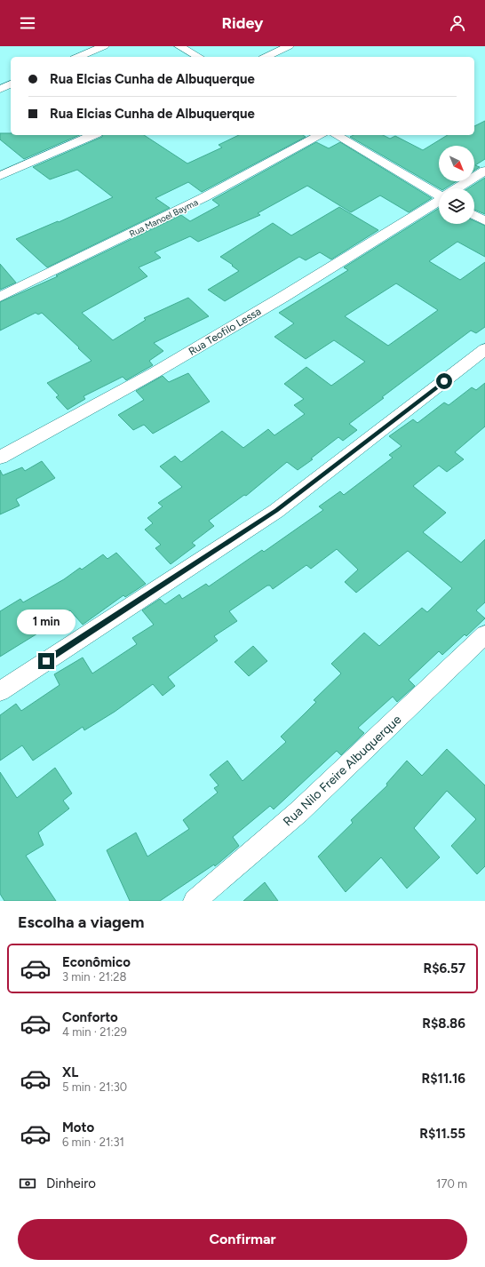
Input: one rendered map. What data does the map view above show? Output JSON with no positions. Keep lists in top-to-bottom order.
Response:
{
  "streets": {
    "street": ["Rua Manoel Bayma", "Rua Teofilo Lessa", "Rua Nilo Freire Albuquerque"]
  },
  "north": "bottom right",
  "page": {
    "header": "Ridey",
    "banner": ["Rua Elcias Cunha de Albuquerque", "Rua Elcias Cunha de Albuquerque"],
    "bubble": "1 min",
    "heading": "Escolha a viagem",
    "list": [
      {
        "name": "Econômico",
        "note": "3 min · 21:28",
        "value": "R$6.57"
      },
      {
        "name": "Conforto",
        "note": "4 min · 21:29",
        "value": "R$8.86"
      },
      {
        "name": "XL",
        "note": "5 min · 21:30",
        "value": "R$11.16"
      },
      {
        "name": "Moto",
        "note": "6 min · 21:31",
        "value": "R$11.55"
      }
    ],
    "pay": ["Dinheiro", "170 m"],
    "buttons": "Confirmar"
  }
}
